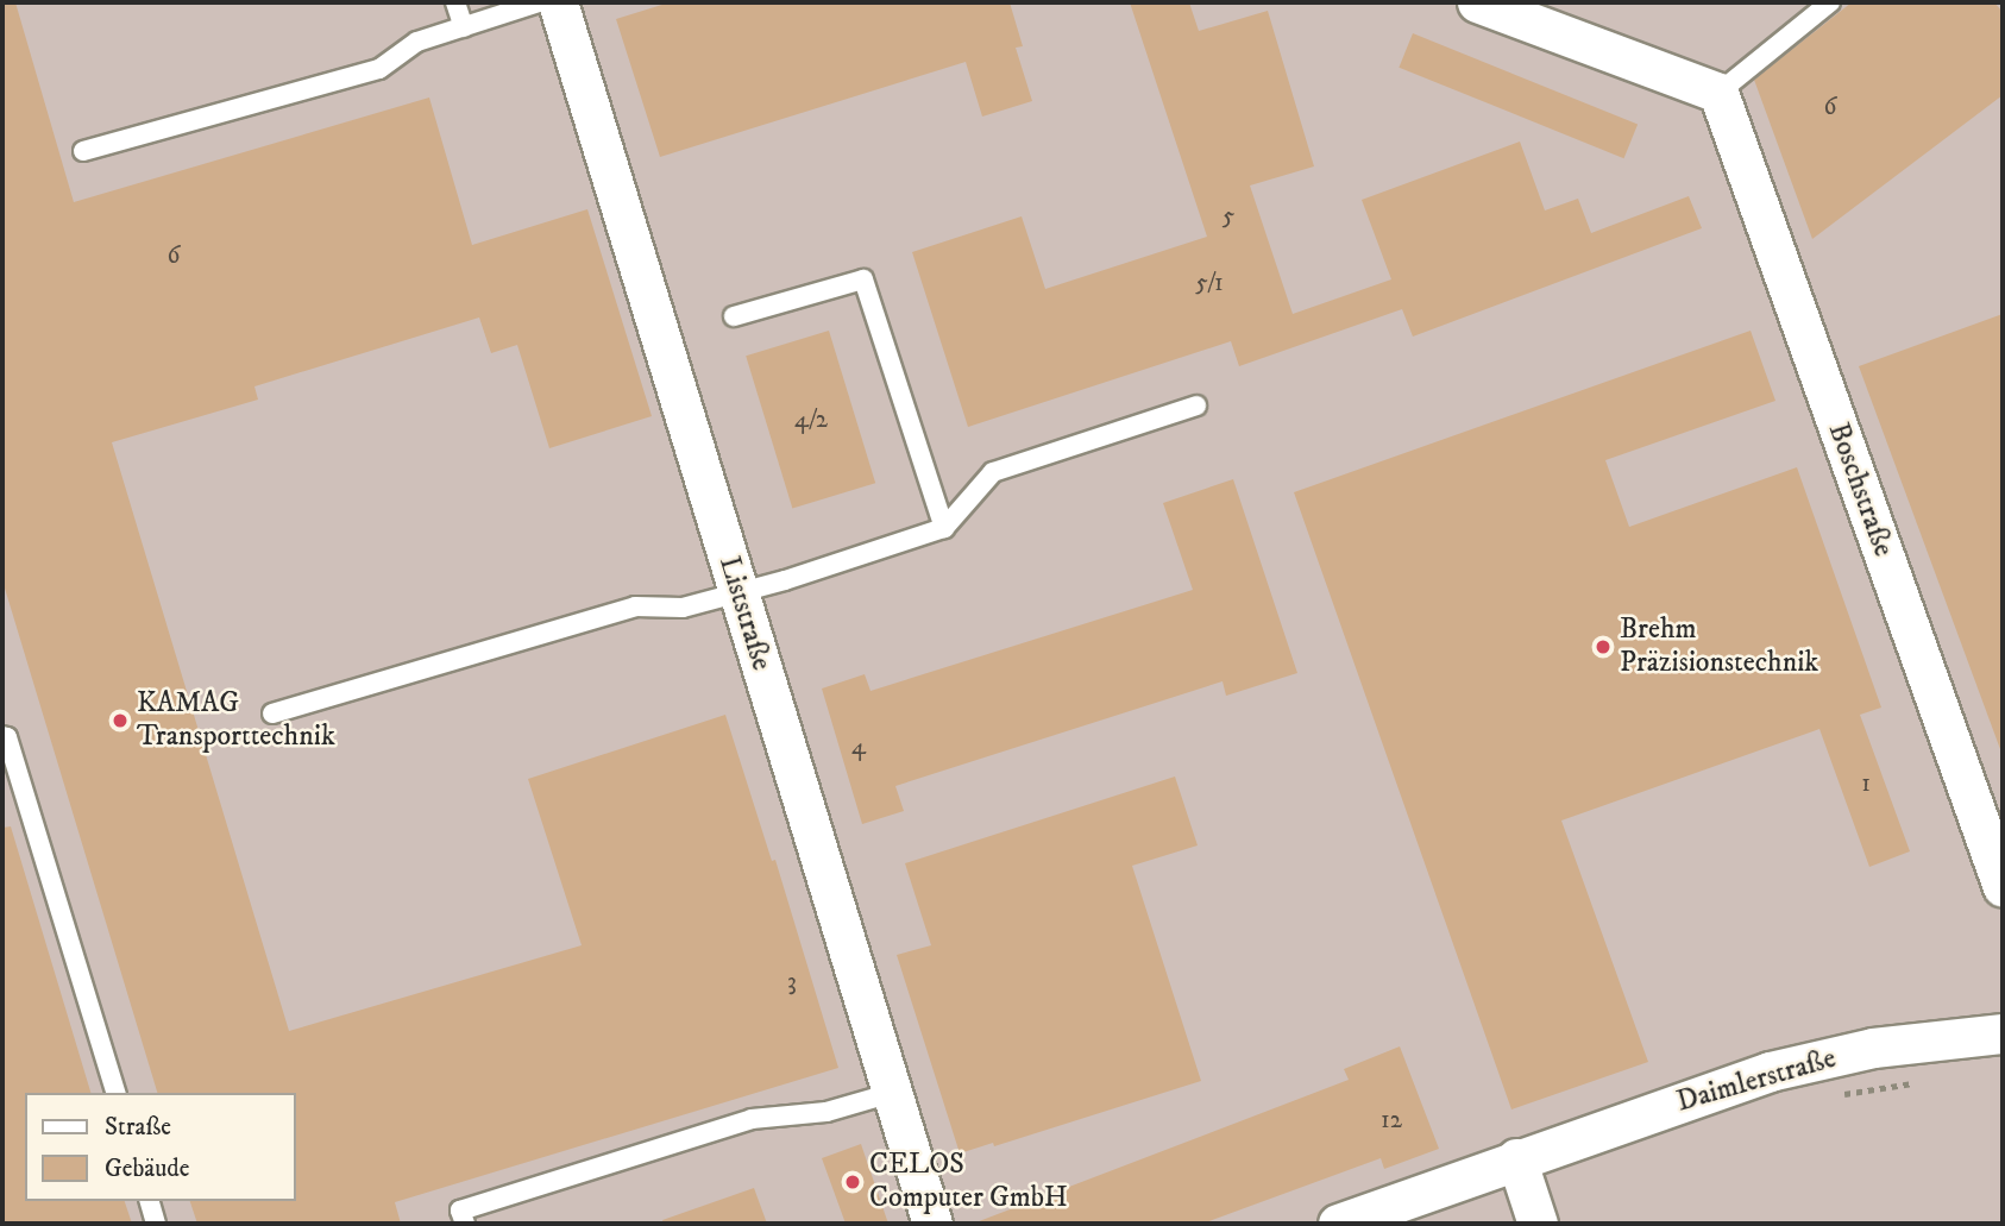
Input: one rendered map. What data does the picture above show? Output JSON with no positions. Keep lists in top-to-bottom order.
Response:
{
  "streets": {
    "street": ["Boschstraße", "Liststraße", "Daimlerstraße"]
  },
  "places": ["Brehm Präzisionstechnik", "KAMAG Transporttechnik", "CELOS Computer GmbH"],
  "house_numbers": [
    "6",
    "5",
    "6",
    "5/1",
    "4/2",
    "4",
    "1",
    "3",
    "12"
  ],
  "legend": ["Straße", "Gebäude"]
}
